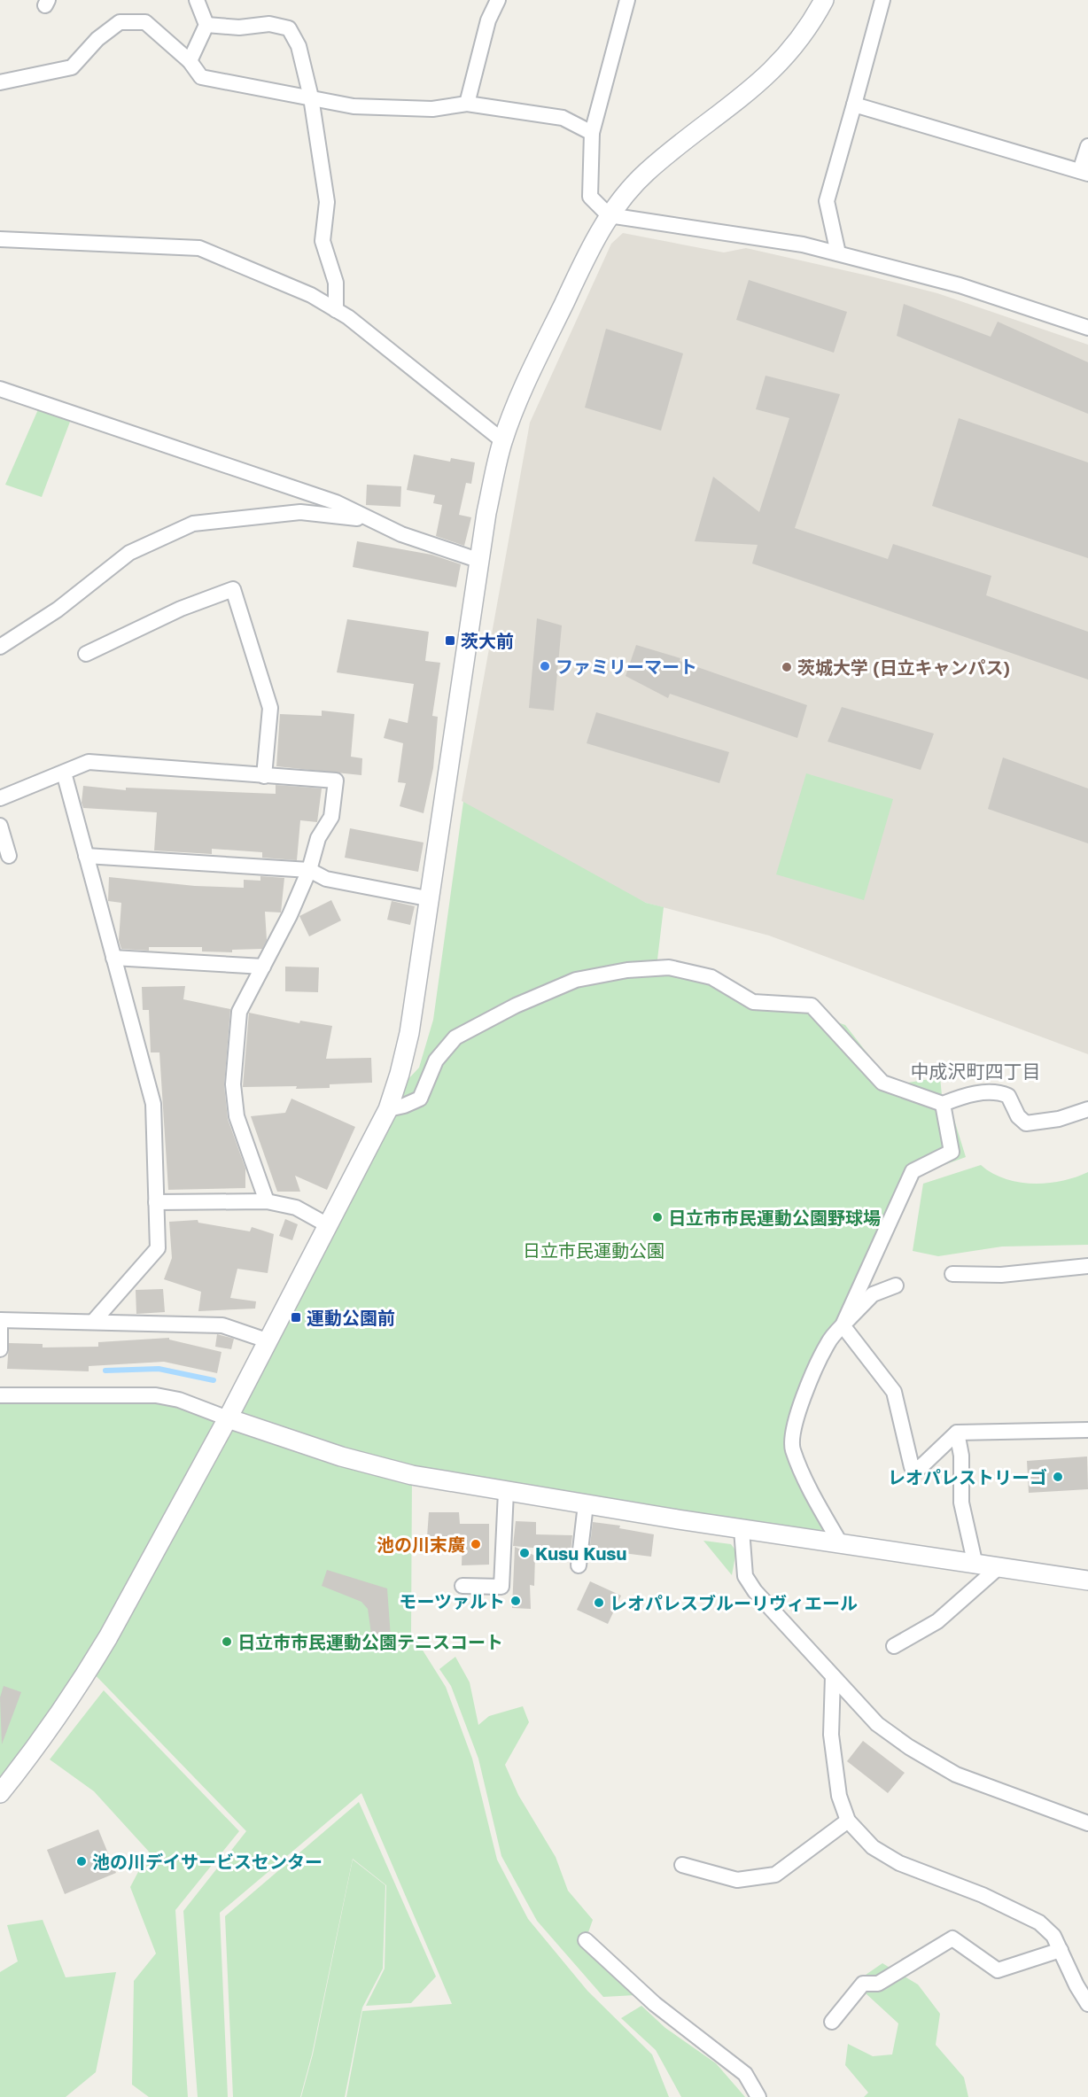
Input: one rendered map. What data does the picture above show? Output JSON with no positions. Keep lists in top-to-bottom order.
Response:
{
  "districts": ["中成沢町四丁目"],
  "parks": ["日立市民運動公園"],
  "places": {
    "transit": ["茨大前", "運動公園前"],
    "other": [
      "ファミリーマート",
      "茨城大学 (日立キャンパス)",
      "日立市市民運動公園野球場",
      "レオパレストリーゴ",
      "池の川末廣",
      "Kusu Kusu",
      "モーツァルト",
      "レオパレスブルーリヴィエール",
      "日立市市民運動公園テニスコート",
      "池の川デイサービスセンター"
    ]
  }
}
